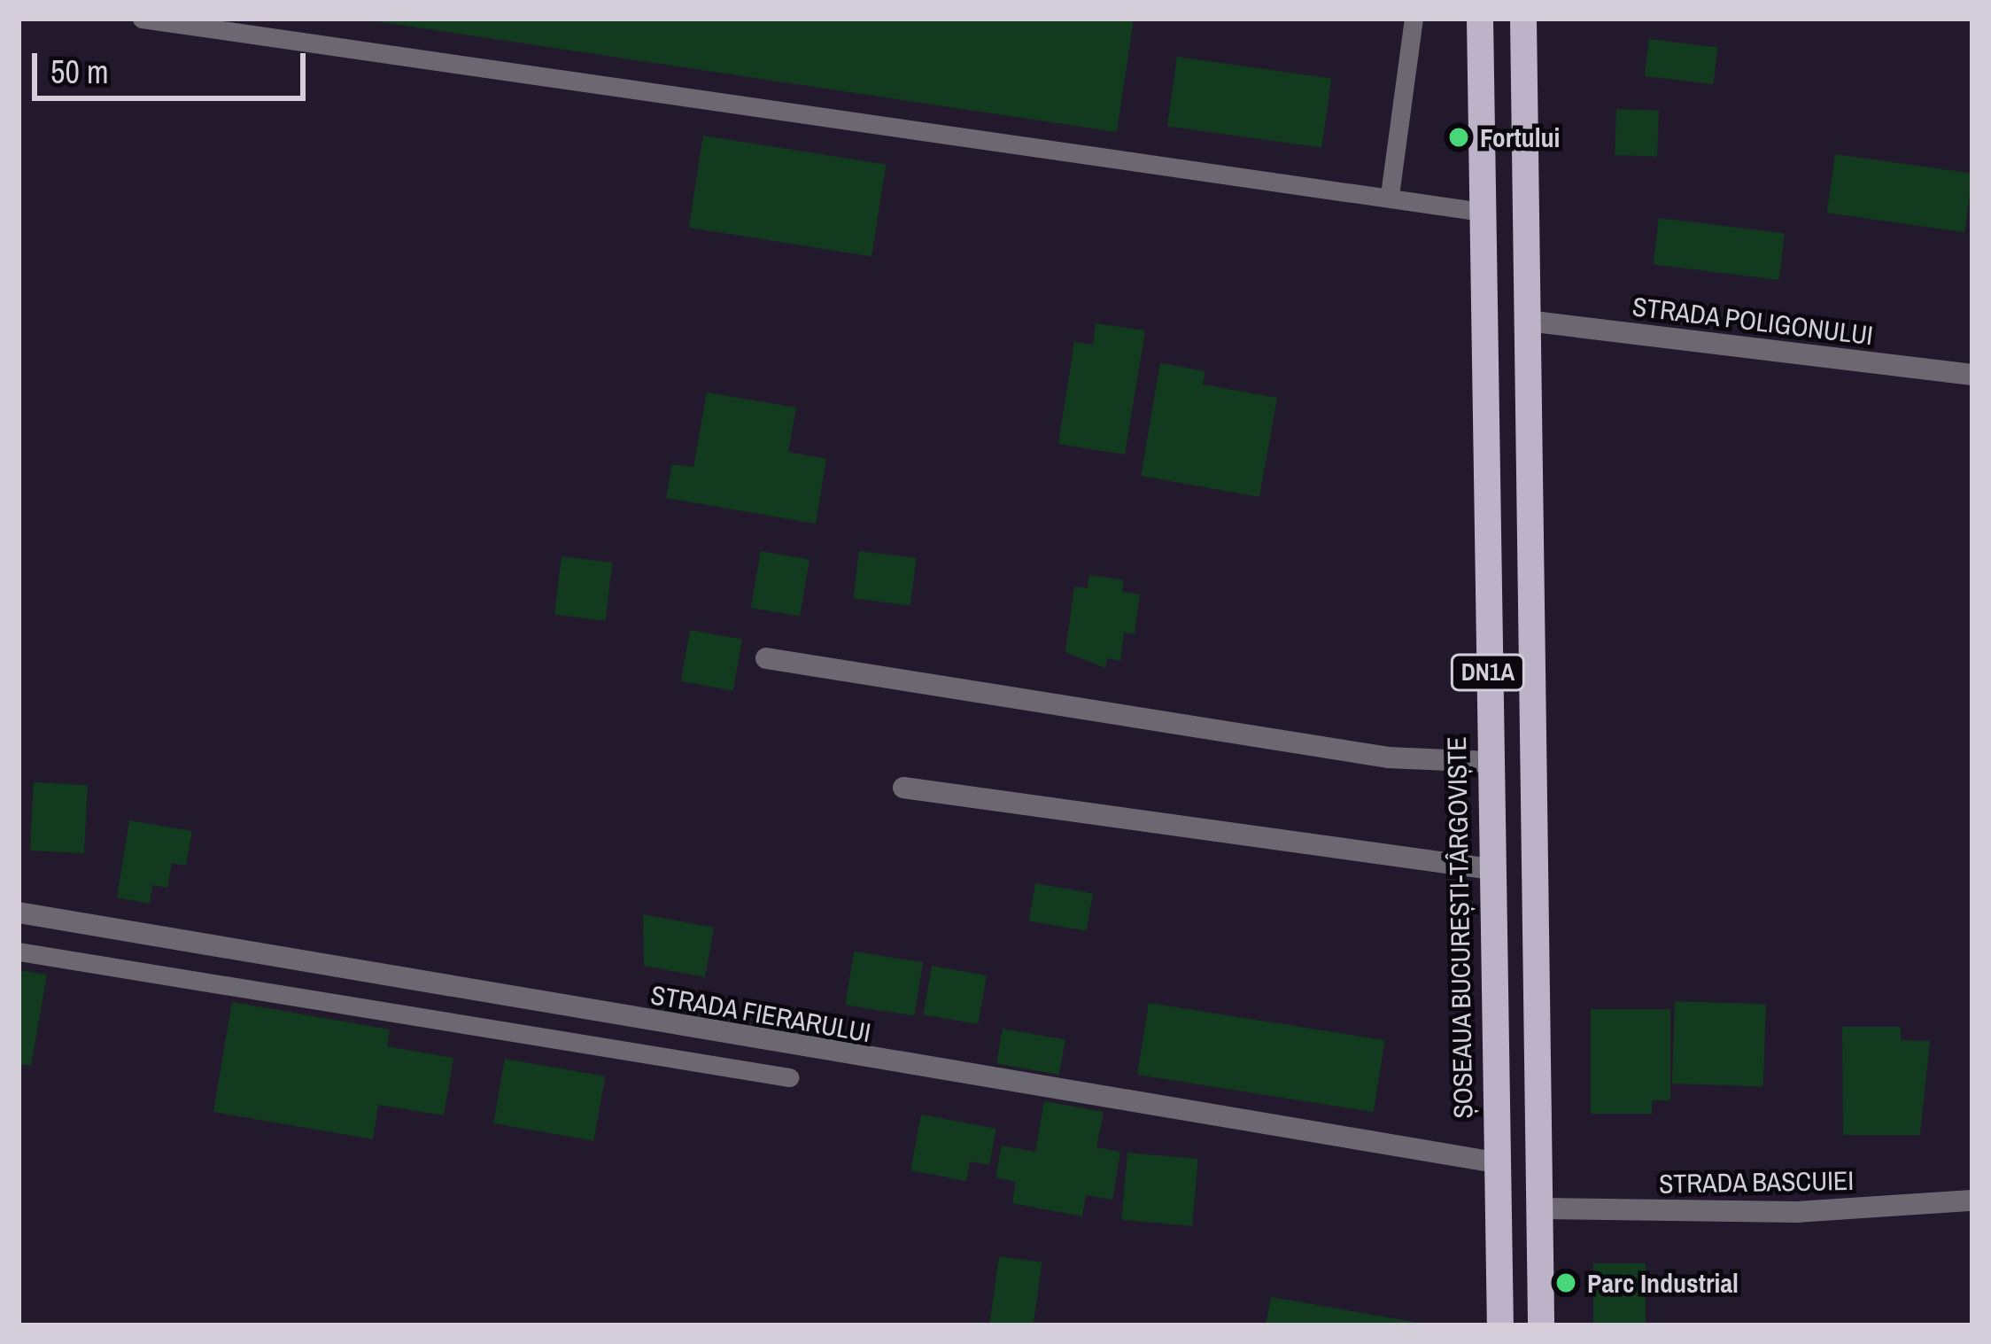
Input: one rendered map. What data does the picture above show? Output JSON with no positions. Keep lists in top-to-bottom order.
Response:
{
  "streets": {
    "main road": ["DN1A", "ȘOSEAUA BUCUREȘTI-TÂRGOVIȘTE"],
    "street": ["STRADA POLIGONULUI", "STRADA FIERARULUI", "STRADA BASCUIEI"]
  },
  "crossings": [
    ["STRADA POLIGONULUI", "DN1A"],
    ["DN1A", "STRADA BASCUIEI"],
    ["ȘOSEAUA BUCUREȘTI-TÂRGOVIȘTE", "STRADA FIERARULUI"]
  ],
  "places": ["Fortului", "Parc Industrial"],
  "scale_bar": "50 m"
}
